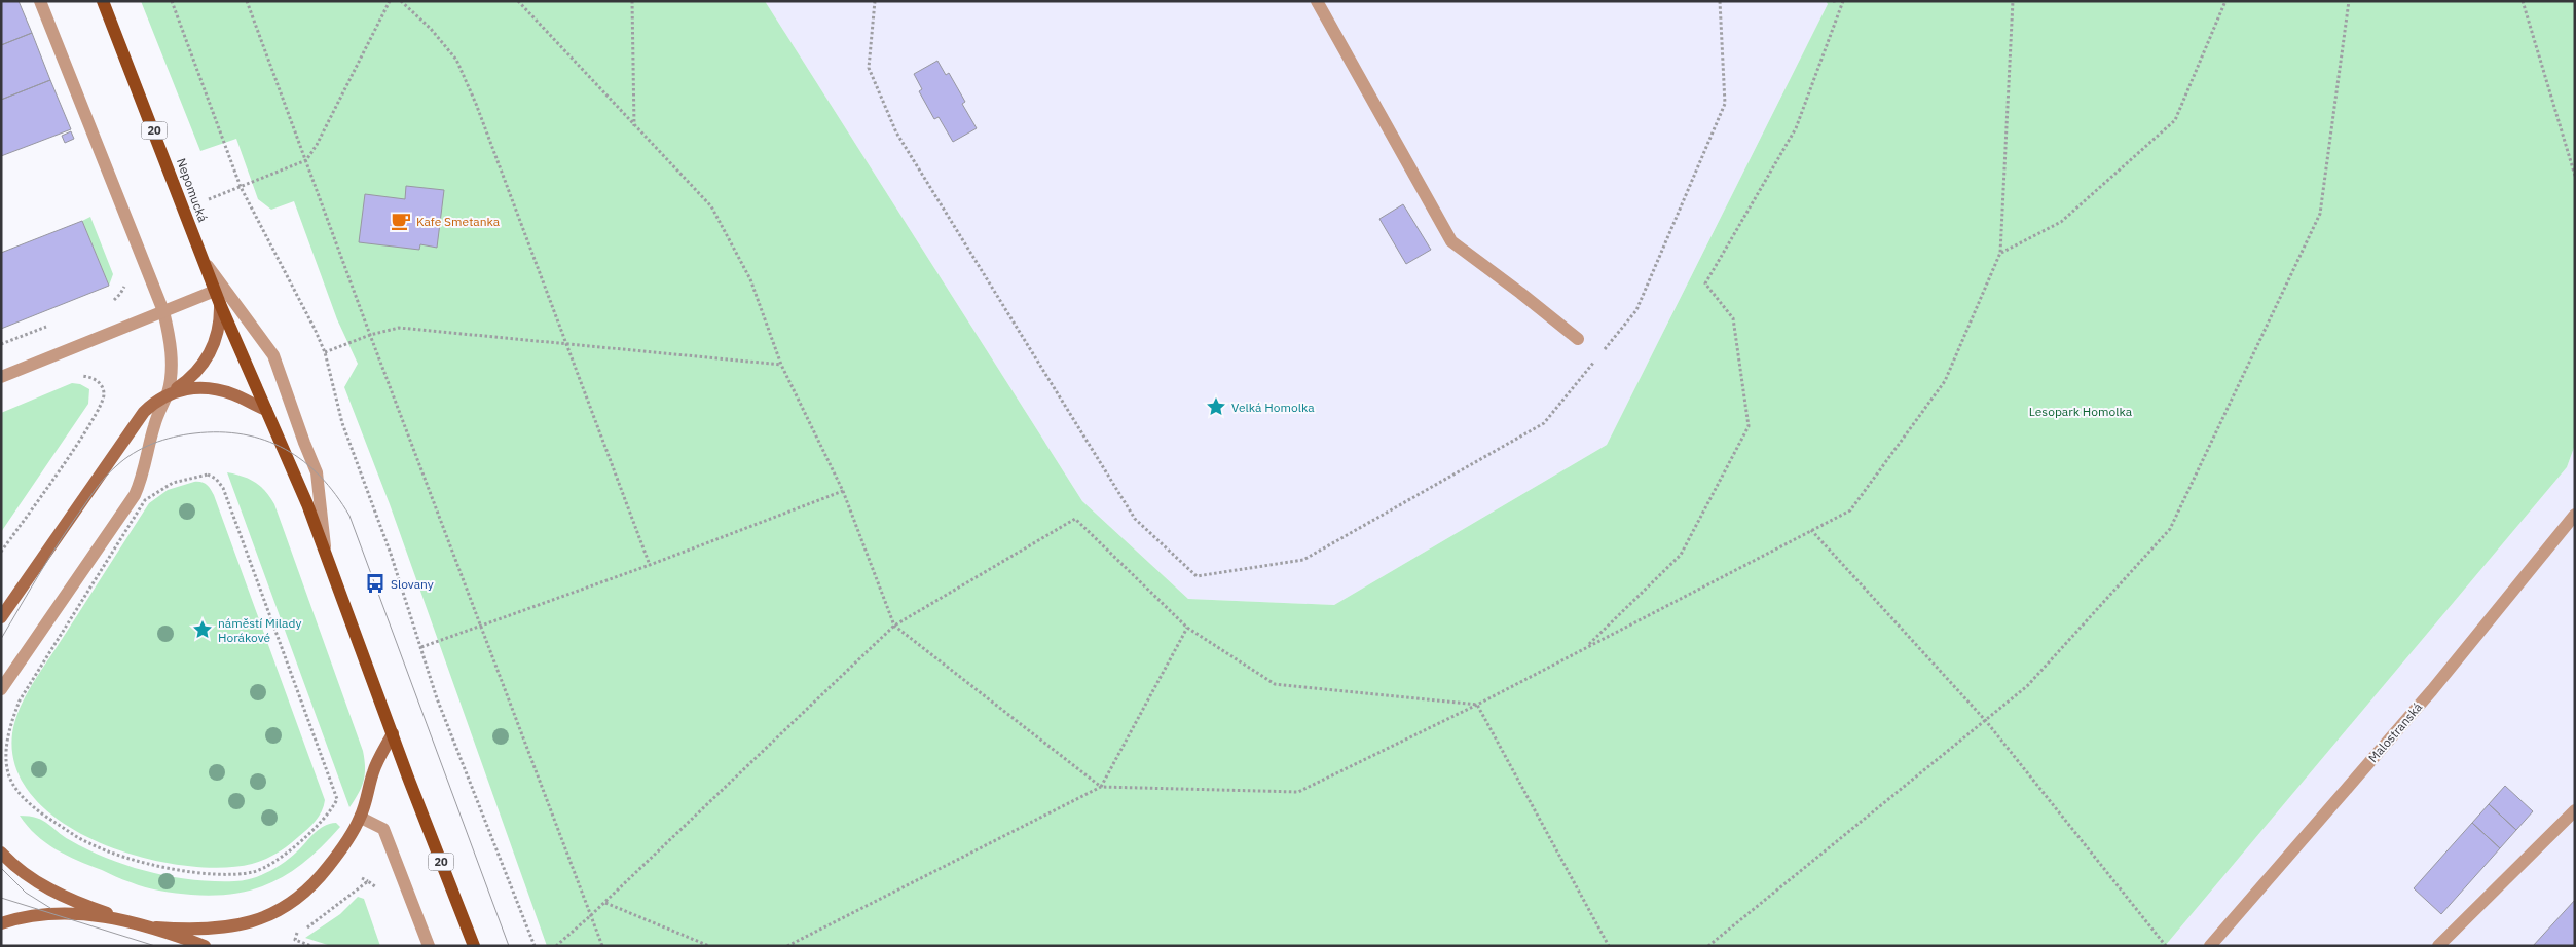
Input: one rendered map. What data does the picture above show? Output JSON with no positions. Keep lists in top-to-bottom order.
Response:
{
  "streets": {
    "main road": ["20", "Nepomucká"],
    "street": ["Malostranská"]
  },
  "crossings": [
    ["20", "Nepomucká"]
  ],
  "parks": ["Lesopark Homolka"],
  "places": {
    "cafe": ["Kafe Smetanka"],
    "place": ["Velká Homolka", "náměstí Milady Horákové"],
    "bus stop": ["Slovany"]
  }
}
